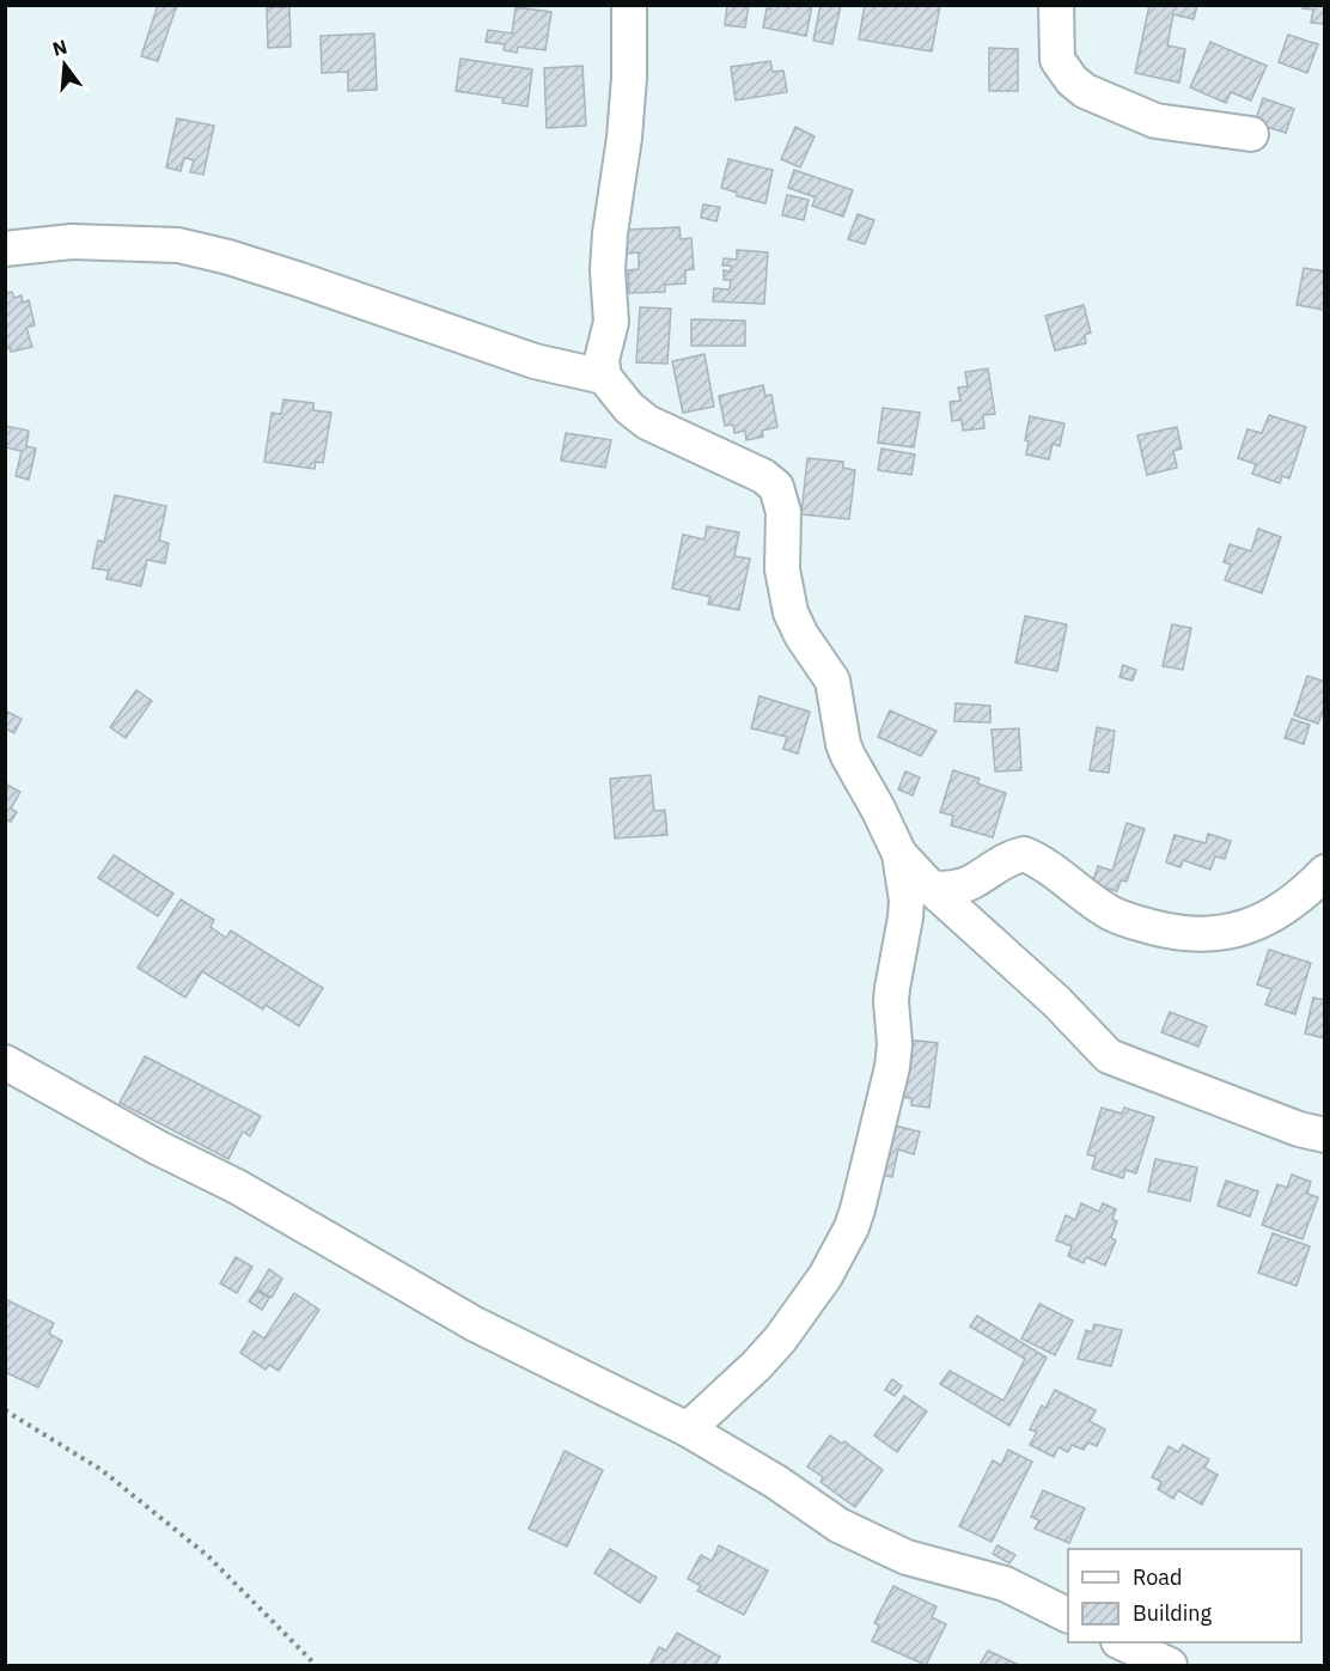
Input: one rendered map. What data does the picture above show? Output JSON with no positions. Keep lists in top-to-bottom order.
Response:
{
  "legend": ["Road", "Building"],
  "north": "top"
}
